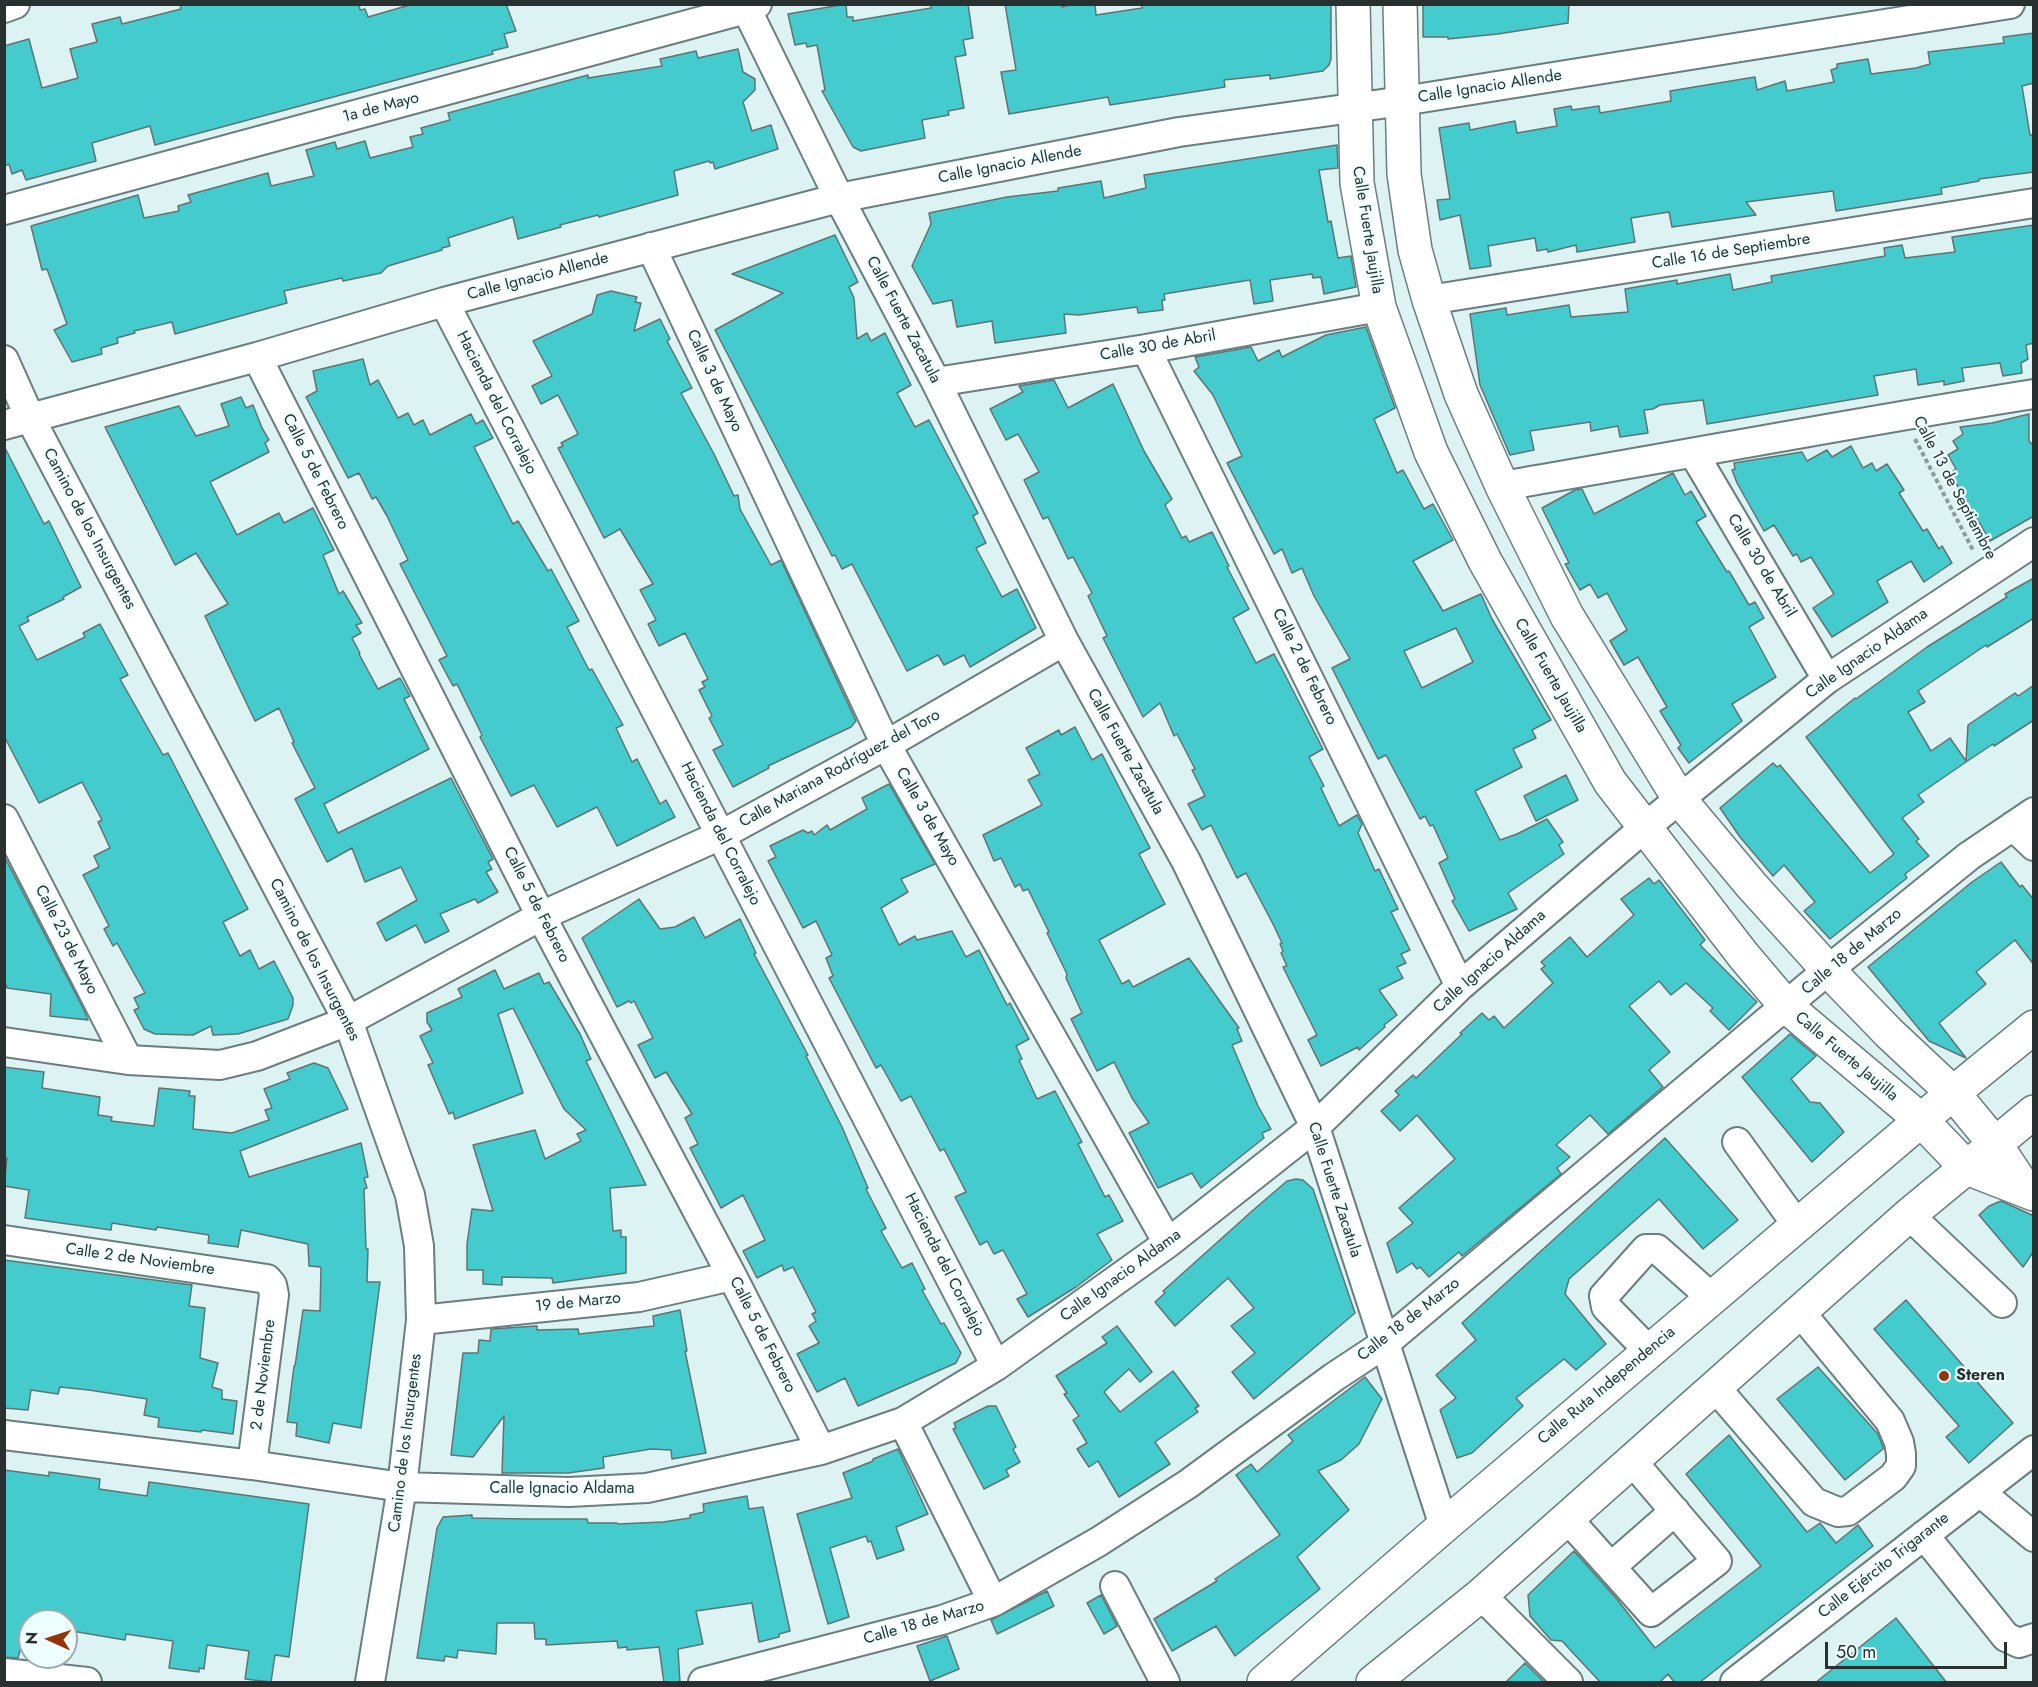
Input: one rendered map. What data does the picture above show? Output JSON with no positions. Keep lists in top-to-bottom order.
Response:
{
  "streets": {
    "main road": ["Calle Fuerte Jaujilla", "Calle Ruta Independencia"],
    "street": [
      "Calle Ignacio Allende",
      "1a de Mayo",
      "Calle 16 de Septiembre",
      "Calle Fuerte Zacatula",
      "Calle 30 de Abril",
      "Calle 3 de Mayo",
      "Hacienda del Corralejo",
      "Calle 5 de Febrero",
      "Camino de los Insurgentes",
      "Calle Ignacio Aldama",
      "Calle 2 de Febrero",
      "Calle Mariana Rodríguez del Toro",
      "Calle 23 de Mayo",
      "Calle 18 de Marzo",
      "Calle 2 de Noviembre",
      "19 de Marzo",
      "2 de Noviembre",
      "Calle Ejército Trigarante"
    ],
    "path": ["Calle 13 de Septiembre"]
  },
  "crossings": [
    ["Calle Ignacio Allende", "Calle Fuerte Jaujilla"],
    ["Calle Ignacio Allende", "Calle Fuerte Zacatula"],
    ["Calle Ignacio Allende", "Calle 3 de Mayo"],
    ["Calle Ignacio Allende", "Hacienda del Corralejo"],
    ["Calle Ignacio Allende", "Calle 5 de Febrero"],
    ["Calle Ignacio Allende", "Camino de los Insurgentes"],
    ["1a de Mayo", "Calle Fuerte Zacatula"],
    ["Calle Fuerte Jaujilla", "Calle 16 de Septiembre"],
    ["Calle Fuerte Jaujilla", "Calle 30 de Abril"],
    ["Calle Fuerte Jaujilla", "Calle Ignacio Aldama"],
    ["Calle Fuerte Jaujilla", "Calle 18 de Marzo"],
    ["Calle Fuerte Jaujilla", "Calle Ruta Independencia"],
    ["Calle Fuerte Zacatula", "Calle 30 de Abril"],
    ["Calle Fuerte Zacatula", "Calle Ignacio Aldama"],
    ["Calle Fuerte Zacatula", "Calle Mariana Rodríguez del Toro"],
    ["Calle Fuerte Zacatula", "Calle 18 de Marzo"],
    ["Calle Fuerte Zacatula", "Calle Ruta Independencia"],
    ["Calle 30 de Abril", "Calle Ignacio Aldama"],
    ["Calle 30 de Abril", "Calle 2 de Febrero"],
    ["Calle 3 de Mayo", "Calle Ignacio Aldama"],
    ["Calle 3 de Mayo", "Calle Mariana Rodríguez del Toro"],
    ["Hacienda del Corralejo", "Calle Ignacio Aldama"],
    ["Hacienda del Corralejo", "Calle Mariana Rodríguez del Toro"],
    ["Calle 5 de Febrero", "Calle Ignacio Aldama"],
    ["Calle 5 de Febrero", "Calle Mariana Rodríguez del Toro"],
    ["Calle 5 de Febrero", "19 de Marzo"],
    ["Calle 13 de Septiembre", "Calle Ignacio Aldama"],
    ["Camino de los Insurgentes", "Calle Ignacio Aldama"],
    ["Camino de los Insurgentes", "Calle Mariana Rodríguez del Toro"],
    ["Camino de los Insurgentes", "19 de Marzo"],
    ["Calle Ignacio Aldama", "Calle 2 de Febrero"],
    ["Calle Ignacio Aldama", "2 de Noviembre"],
    ["Calle Mariana Rodríguez del Toro", "Calle 23 de Mayo"],
    ["Calle 2 de Noviembre", "2 de Noviembre"]
  ],
  "places": ["Steren"],
  "scale_bar": "50 m",
  "north": "left"
}
